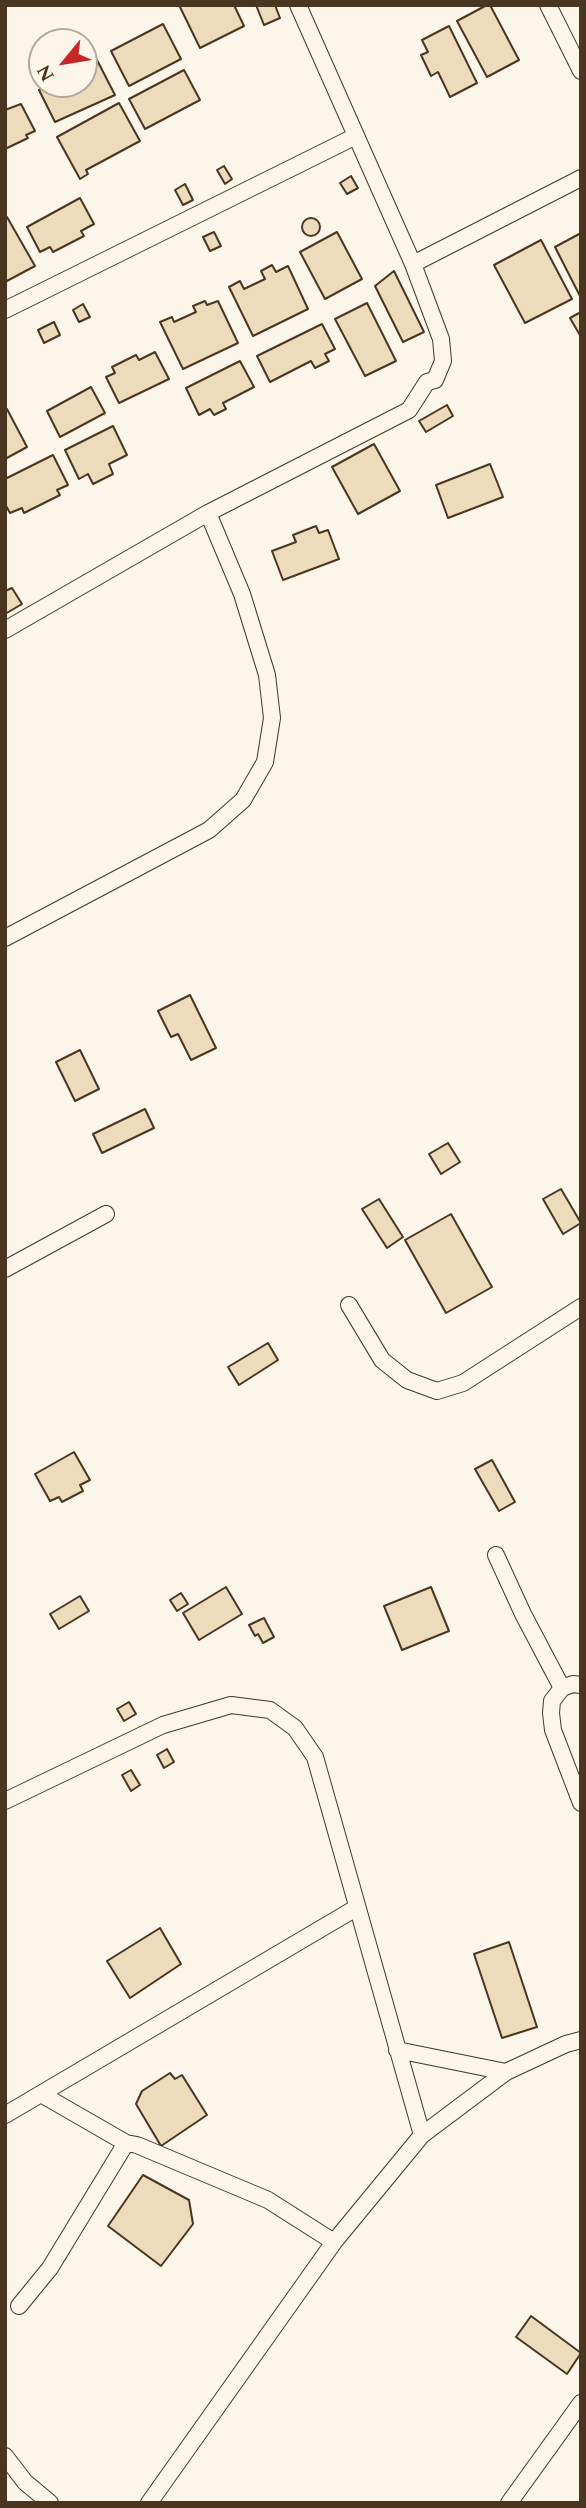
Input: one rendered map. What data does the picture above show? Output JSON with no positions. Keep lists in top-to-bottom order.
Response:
{
  "north": "bottom left"
}
